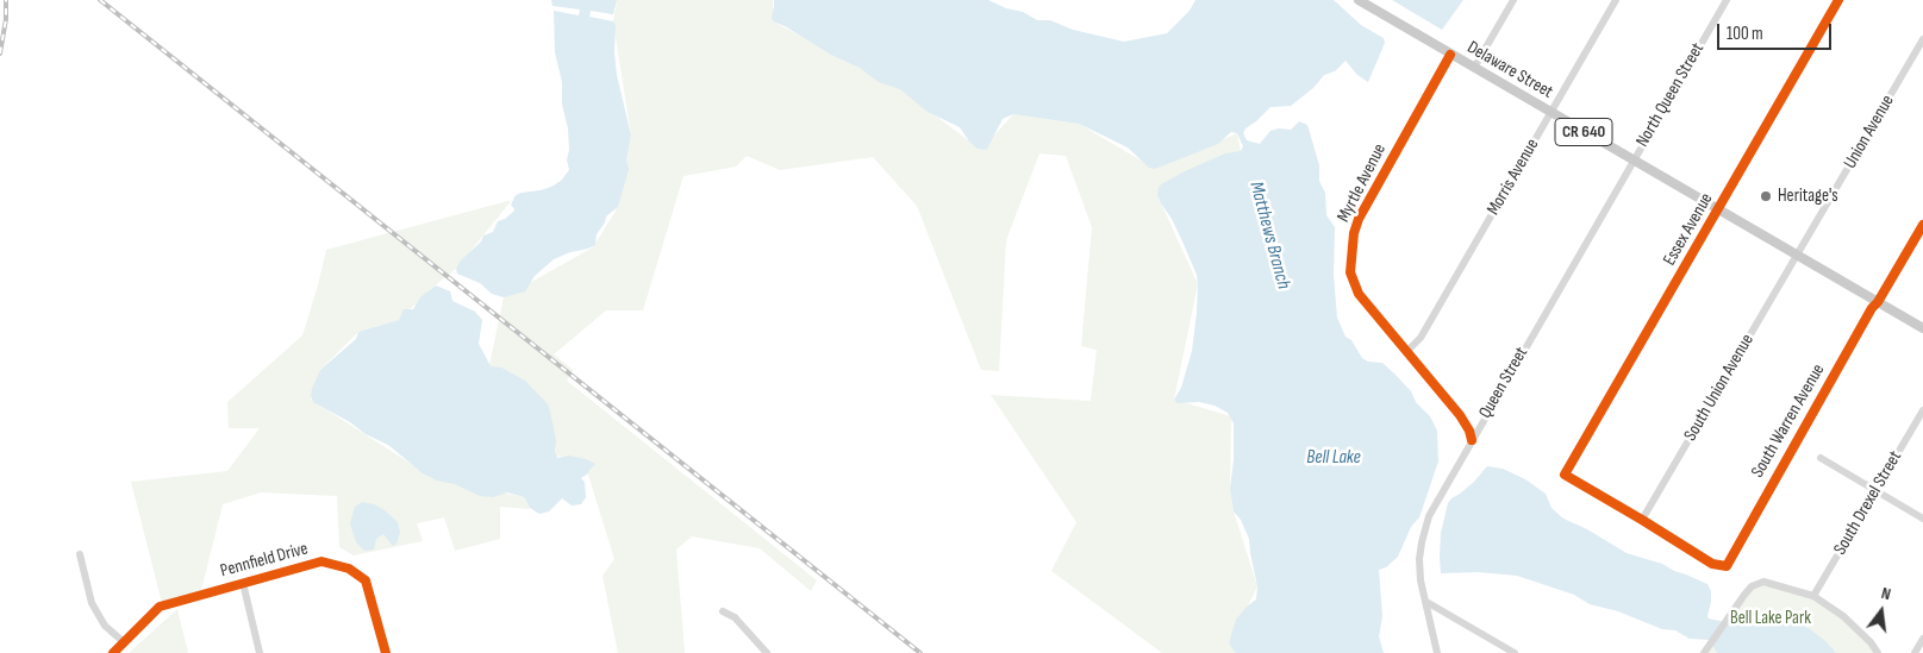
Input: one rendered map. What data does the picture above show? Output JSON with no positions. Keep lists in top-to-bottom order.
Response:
{
  "streets": {
    "main road": ["Delaware Street", "CR 640"],
    "street": [
      "North Queen Street",
      "Union Avenue",
      "Morris Avenue",
      "Myrtle Avenue",
      "Essex Avenue",
      "Queen Street",
      "South Union Avenue",
      "South Warren Avenue",
      "South Drexel Street",
      "Pennfield Drive"
    ]
  },
  "crossings": [
    ["Delaware Street", "North Queen Street"],
    ["Delaware Street", "Union Avenue"],
    ["Delaware Street", "Morris Avenue"],
    ["Delaware Street", "Myrtle Avenue"],
    ["Delaware Street", "Essex Avenue"],
    ["Delaware Street", "Queen Street"],
    ["Delaware Street", "South Union Avenue"],
    ["Delaware Street", "South Warren Avenue"],
    ["North Queen Street", "Queen Street"],
    ["Union Avenue", "South Union Avenue"],
    ["Morris Avenue", "Myrtle Avenue"],
    ["Myrtle Avenue", "Queen Street"],
    ["Essex Avenue", "South Union Avenue"],
    ["Essex Avenue", "South Warren Avenue"],
    ["South Union Avenue", "South Warren Avenue"]
  ],
  "water": ["Matthews Branch", "Bell Lake"],
  "parks": ["Bell Lake Park"],
  "places": ["Heritage's"],
  "scale_bar": "100 m",
  "north": "top"
}
